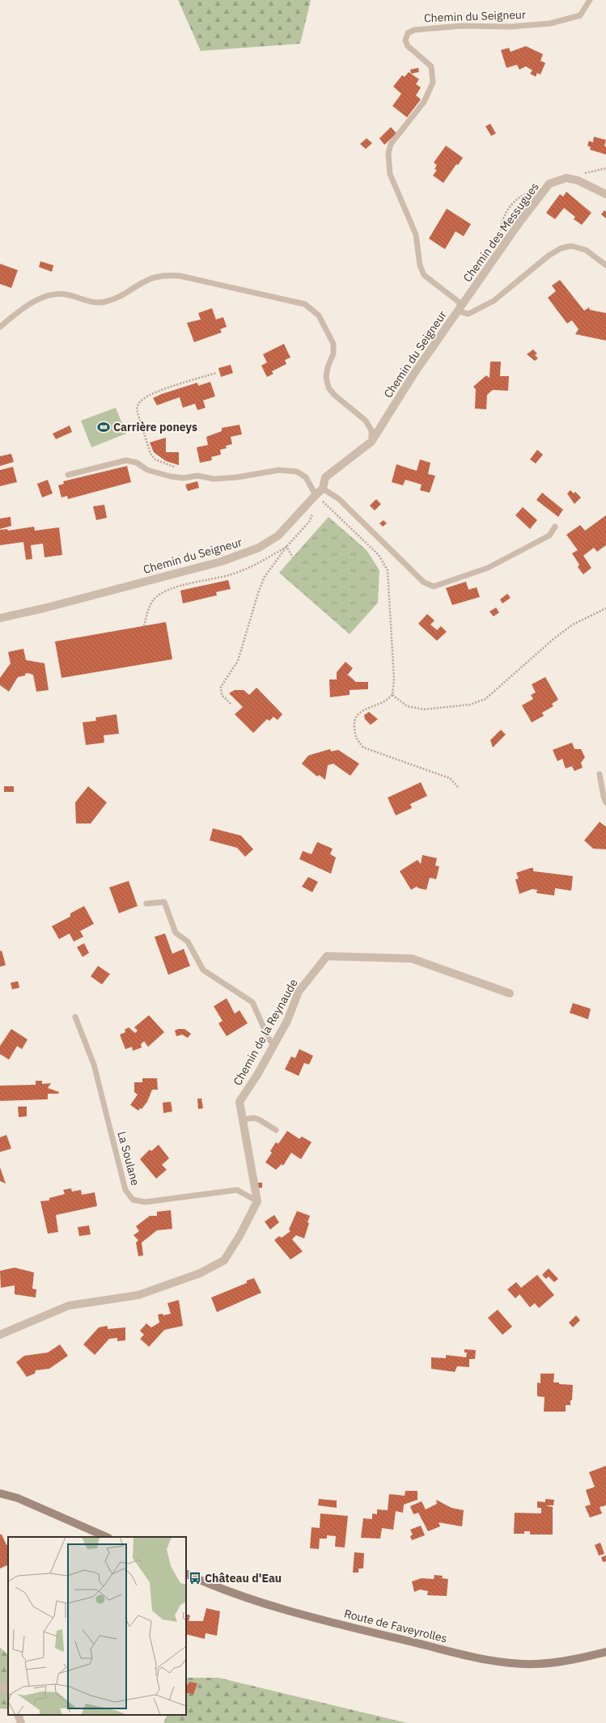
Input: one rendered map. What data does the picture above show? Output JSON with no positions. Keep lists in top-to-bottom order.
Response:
{
  "streets": {
    "main road": ["Route de Faveyrolles"],
    "street": ["Chemin du Seigneur", "Chemin des Messugues", "Chemin de la Reynaude"],
    "lane": ["La Soulane"]
  },
  "crossings": [
    ["Chemin du Seigneur", "Chemin des Messugues"],
    ["Chemin de la Reynaude", "La Soulane"]
  ],
  "places": {
    "sports": ["Carrière poneys"],
    "bus stop": ["Château d'Eau"]
  }
}
